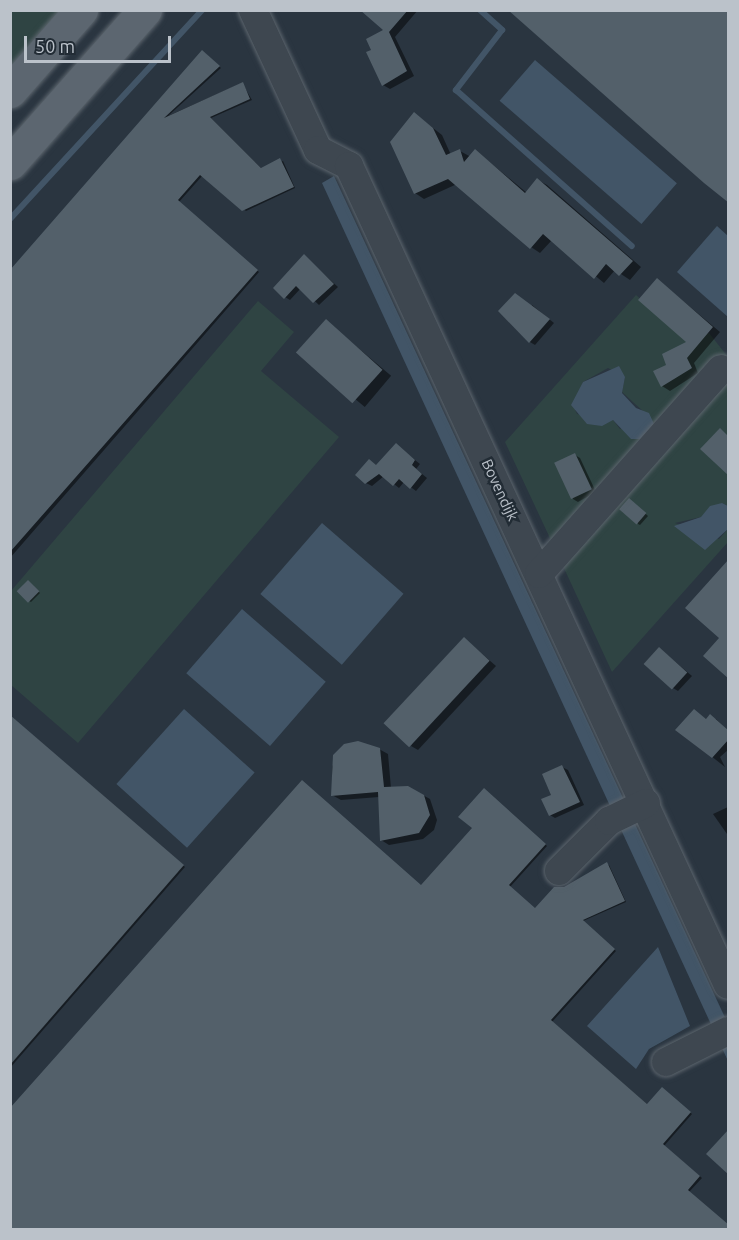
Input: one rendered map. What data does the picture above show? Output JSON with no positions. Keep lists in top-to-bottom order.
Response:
{
  "streets": {
    "street": ["Bovendijk"]
  },
  "scale_bar": "50 m"
}
